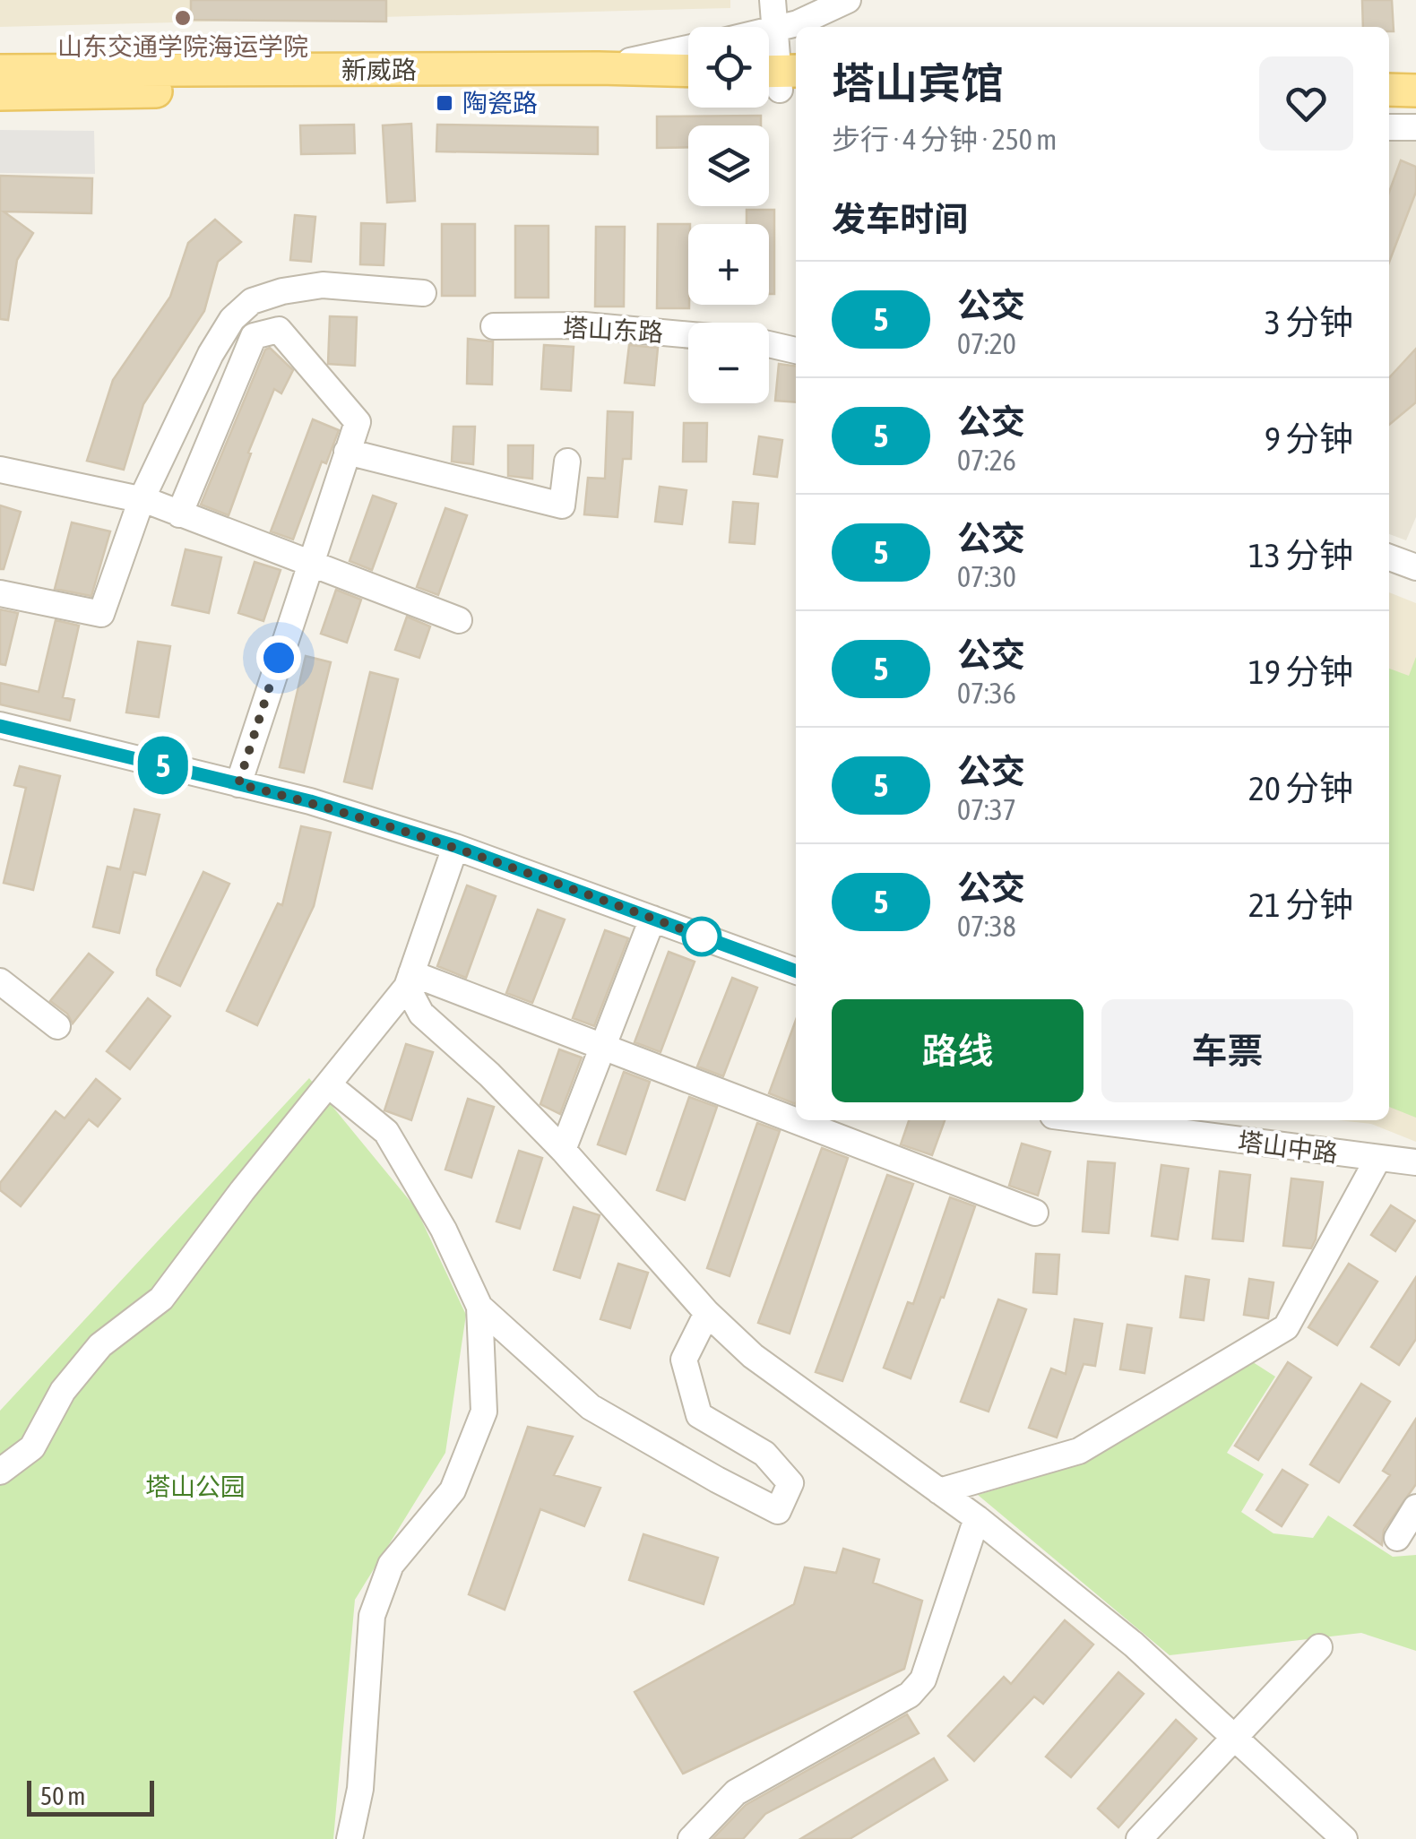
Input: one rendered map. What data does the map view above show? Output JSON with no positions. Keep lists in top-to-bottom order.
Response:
{
  "streets": {
    "main road": ["新威路"],
    "street": ["塔山东路", "塔山中路"]
  },
  "parks": ["塔山公园"],
  "places": {
    "other": ["山东交通学院海运学院"],
    "transit": ["陶瓷路"]
  },
  "lines": ["bus line 5"],
  "scale_bar": "50 m",
  "page": {
    "on_map": "5",
    "map_buttons": ["+", "−"],
    "heading": [
      ["塔山宾馆", "步行 · 4 分钟 · 250 m"],
      "发车时间"
    ],
    "list": [
      {
        "mark": "5",
        "name": "公交",
        "note": "07:20",
        "value": "3 分钟"
      },
      {
        "mark": "5",
        "name": "公交",
        "note": "07:26",
        "value": "9 分钟"
      },
      {
        "mark": "5",
        "name": "公交",
        "note": "07:30",
        "value": "13 分钟"
      },
      {
        "mark": "5",
        "name": "公交",
        "note": "07:36",
        "value": "19 分钟"
      },
      {
        "mark": "5",
        "name": "公交",
        "note": "07:37",
        "value": "20 分钟"
      },
      {
        "mark": "5",
        "name": "公交",
        "note": "07:38",
        "value": "21 分钟"
      }
    ],
    "buttons": ["路线", "车票"],
    "scale": "50 m"
  }
}
